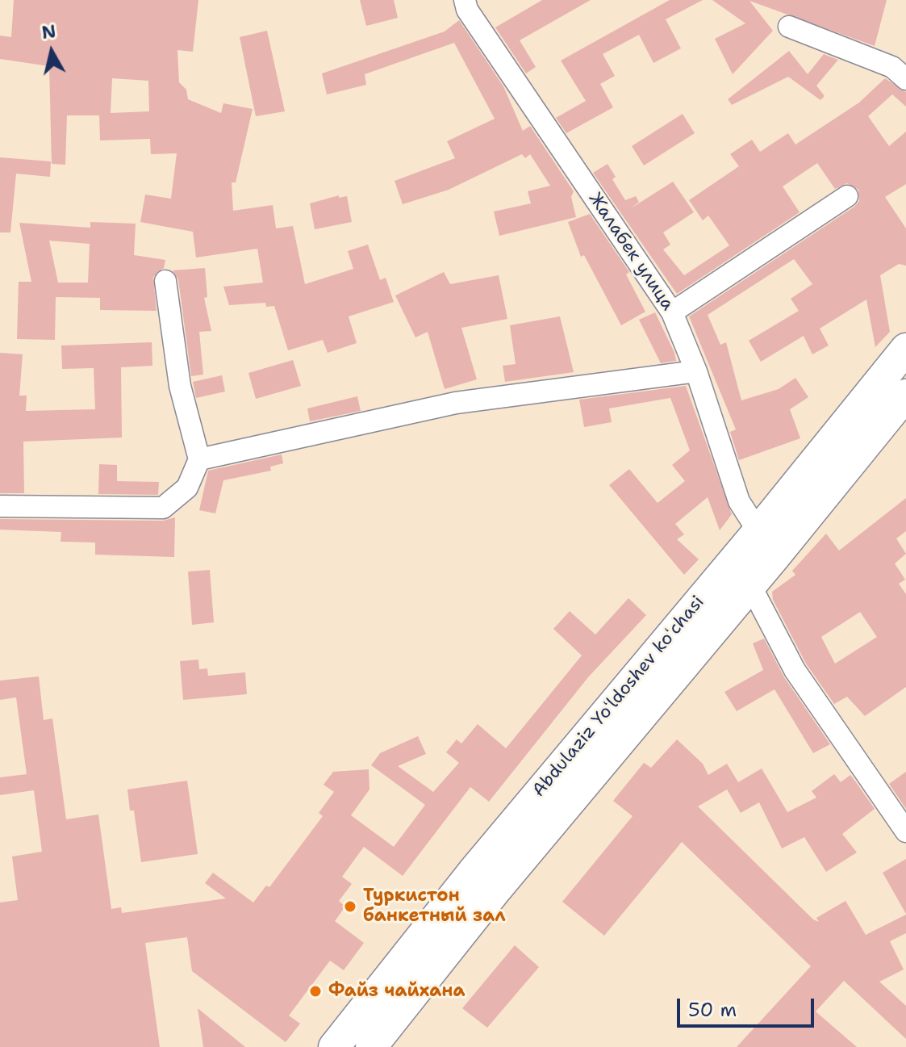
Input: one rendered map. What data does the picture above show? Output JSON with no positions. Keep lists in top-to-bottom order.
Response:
{
  "streets": {
    "main road": ["Abdulaziz Yoʻldoshev koʻchasi"],
    "street": ["Жалабек улица"]
  },
  "crossings": [
    ["Жалабек улица", "Abdulaziz Yoʻldoshev koʻchasi"]
  ],
  "places": ["Туркистон банкетный зал", "Файз чайхана"],
  "scale_bar": "50 m",
  "north": "top"
}
